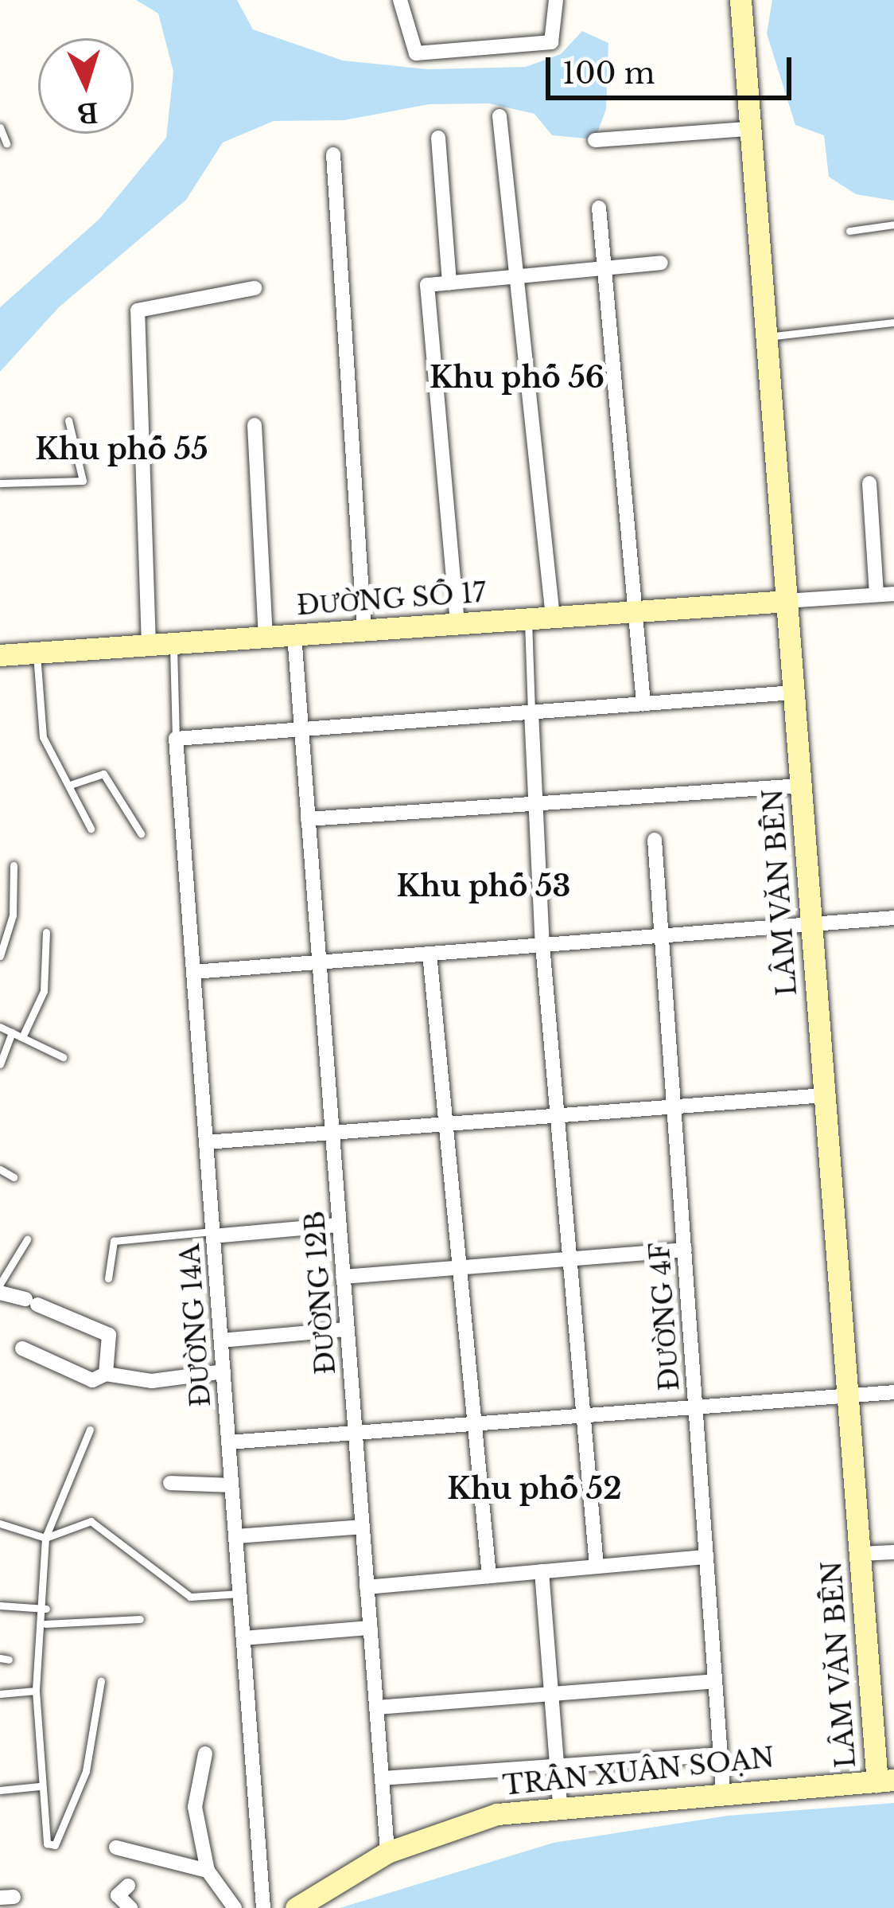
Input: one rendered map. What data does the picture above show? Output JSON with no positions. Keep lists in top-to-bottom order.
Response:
{
  "streets": {
    "street": [
      "ĐƯỜNG SỐ 17",
      "LÂM VĂN BỀN",
      "ĐƯỜNG 12B",
      "ĐƯỜNG 4F",
      "ĐƯỜNG 14A",
      "TRẦN XUÂN SOẠN"
    ]
  },
  "crossings": [
    ["ĐƯỜNG SỐ 17", "LÂM VĂN BỀN"],
    ["ĐƯỜNG SỐ 17", "ĐƯỜNG 12B"],
    ["LÂM VĂN BỀN", "TRẦN XUÂN SOẠN"],
    ["ĐƯỜNG 12B", "TRẦN XUÂN SOẠN"],
    ["ĐƯỜNG 4F", "TRẦN XUÂN SOẠN"]
  ],
  "districts": [
    "Khu phố 56",
    "Khu phố 55",
    "Khu phố 53",
    "Khu phố 52"
  ],
  "scale_bar": "100 m",
  "north": "bottom"
}
